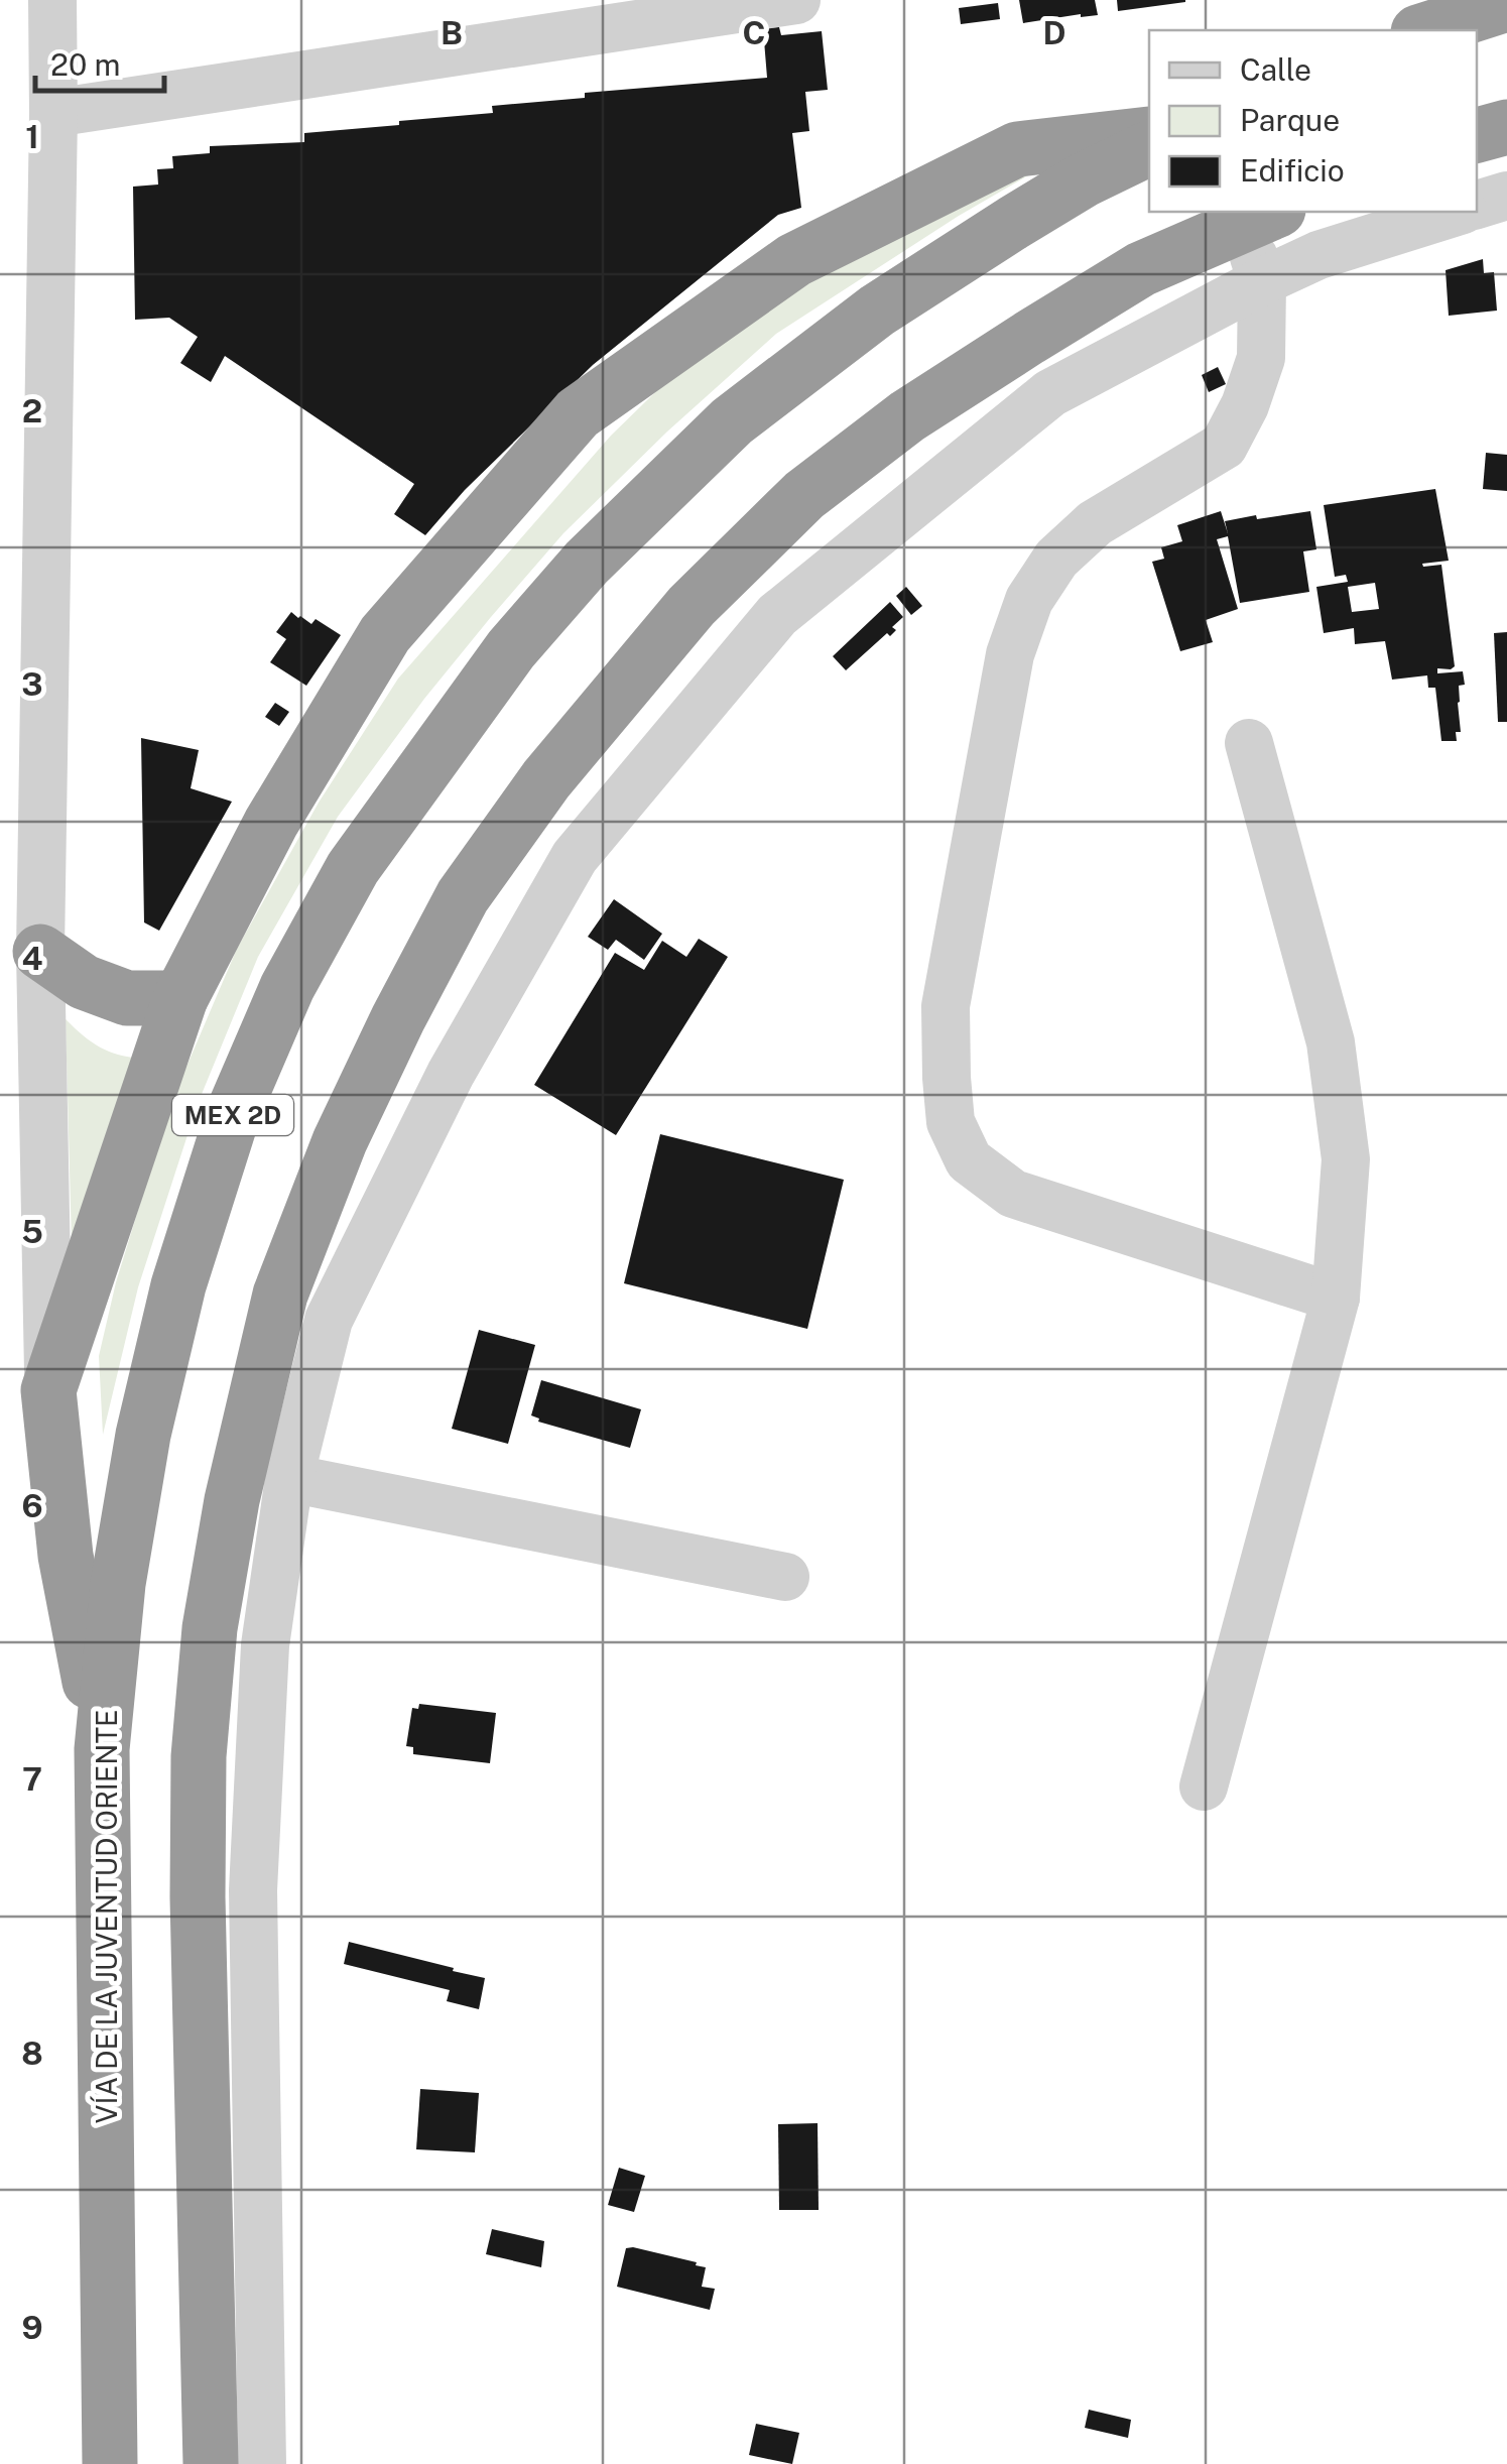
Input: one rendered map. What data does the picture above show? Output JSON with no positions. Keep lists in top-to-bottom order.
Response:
{
  "streets": {
    "highway": ["MEX 2D", "VÍA DE LA JUVENTUD ORIENTE"]
  },
  "legend": ["Calle", "Parque", "Edificio"],
  "scale_bar": "20 m",
  "grid": {
    "columns": ["B", "C", "D"],
    "rows": [
      "1",
      "2",
      "3",
      "4",
      "5",
      "6",
      "7",
      "8",
      "9"
    ]
  }
}
